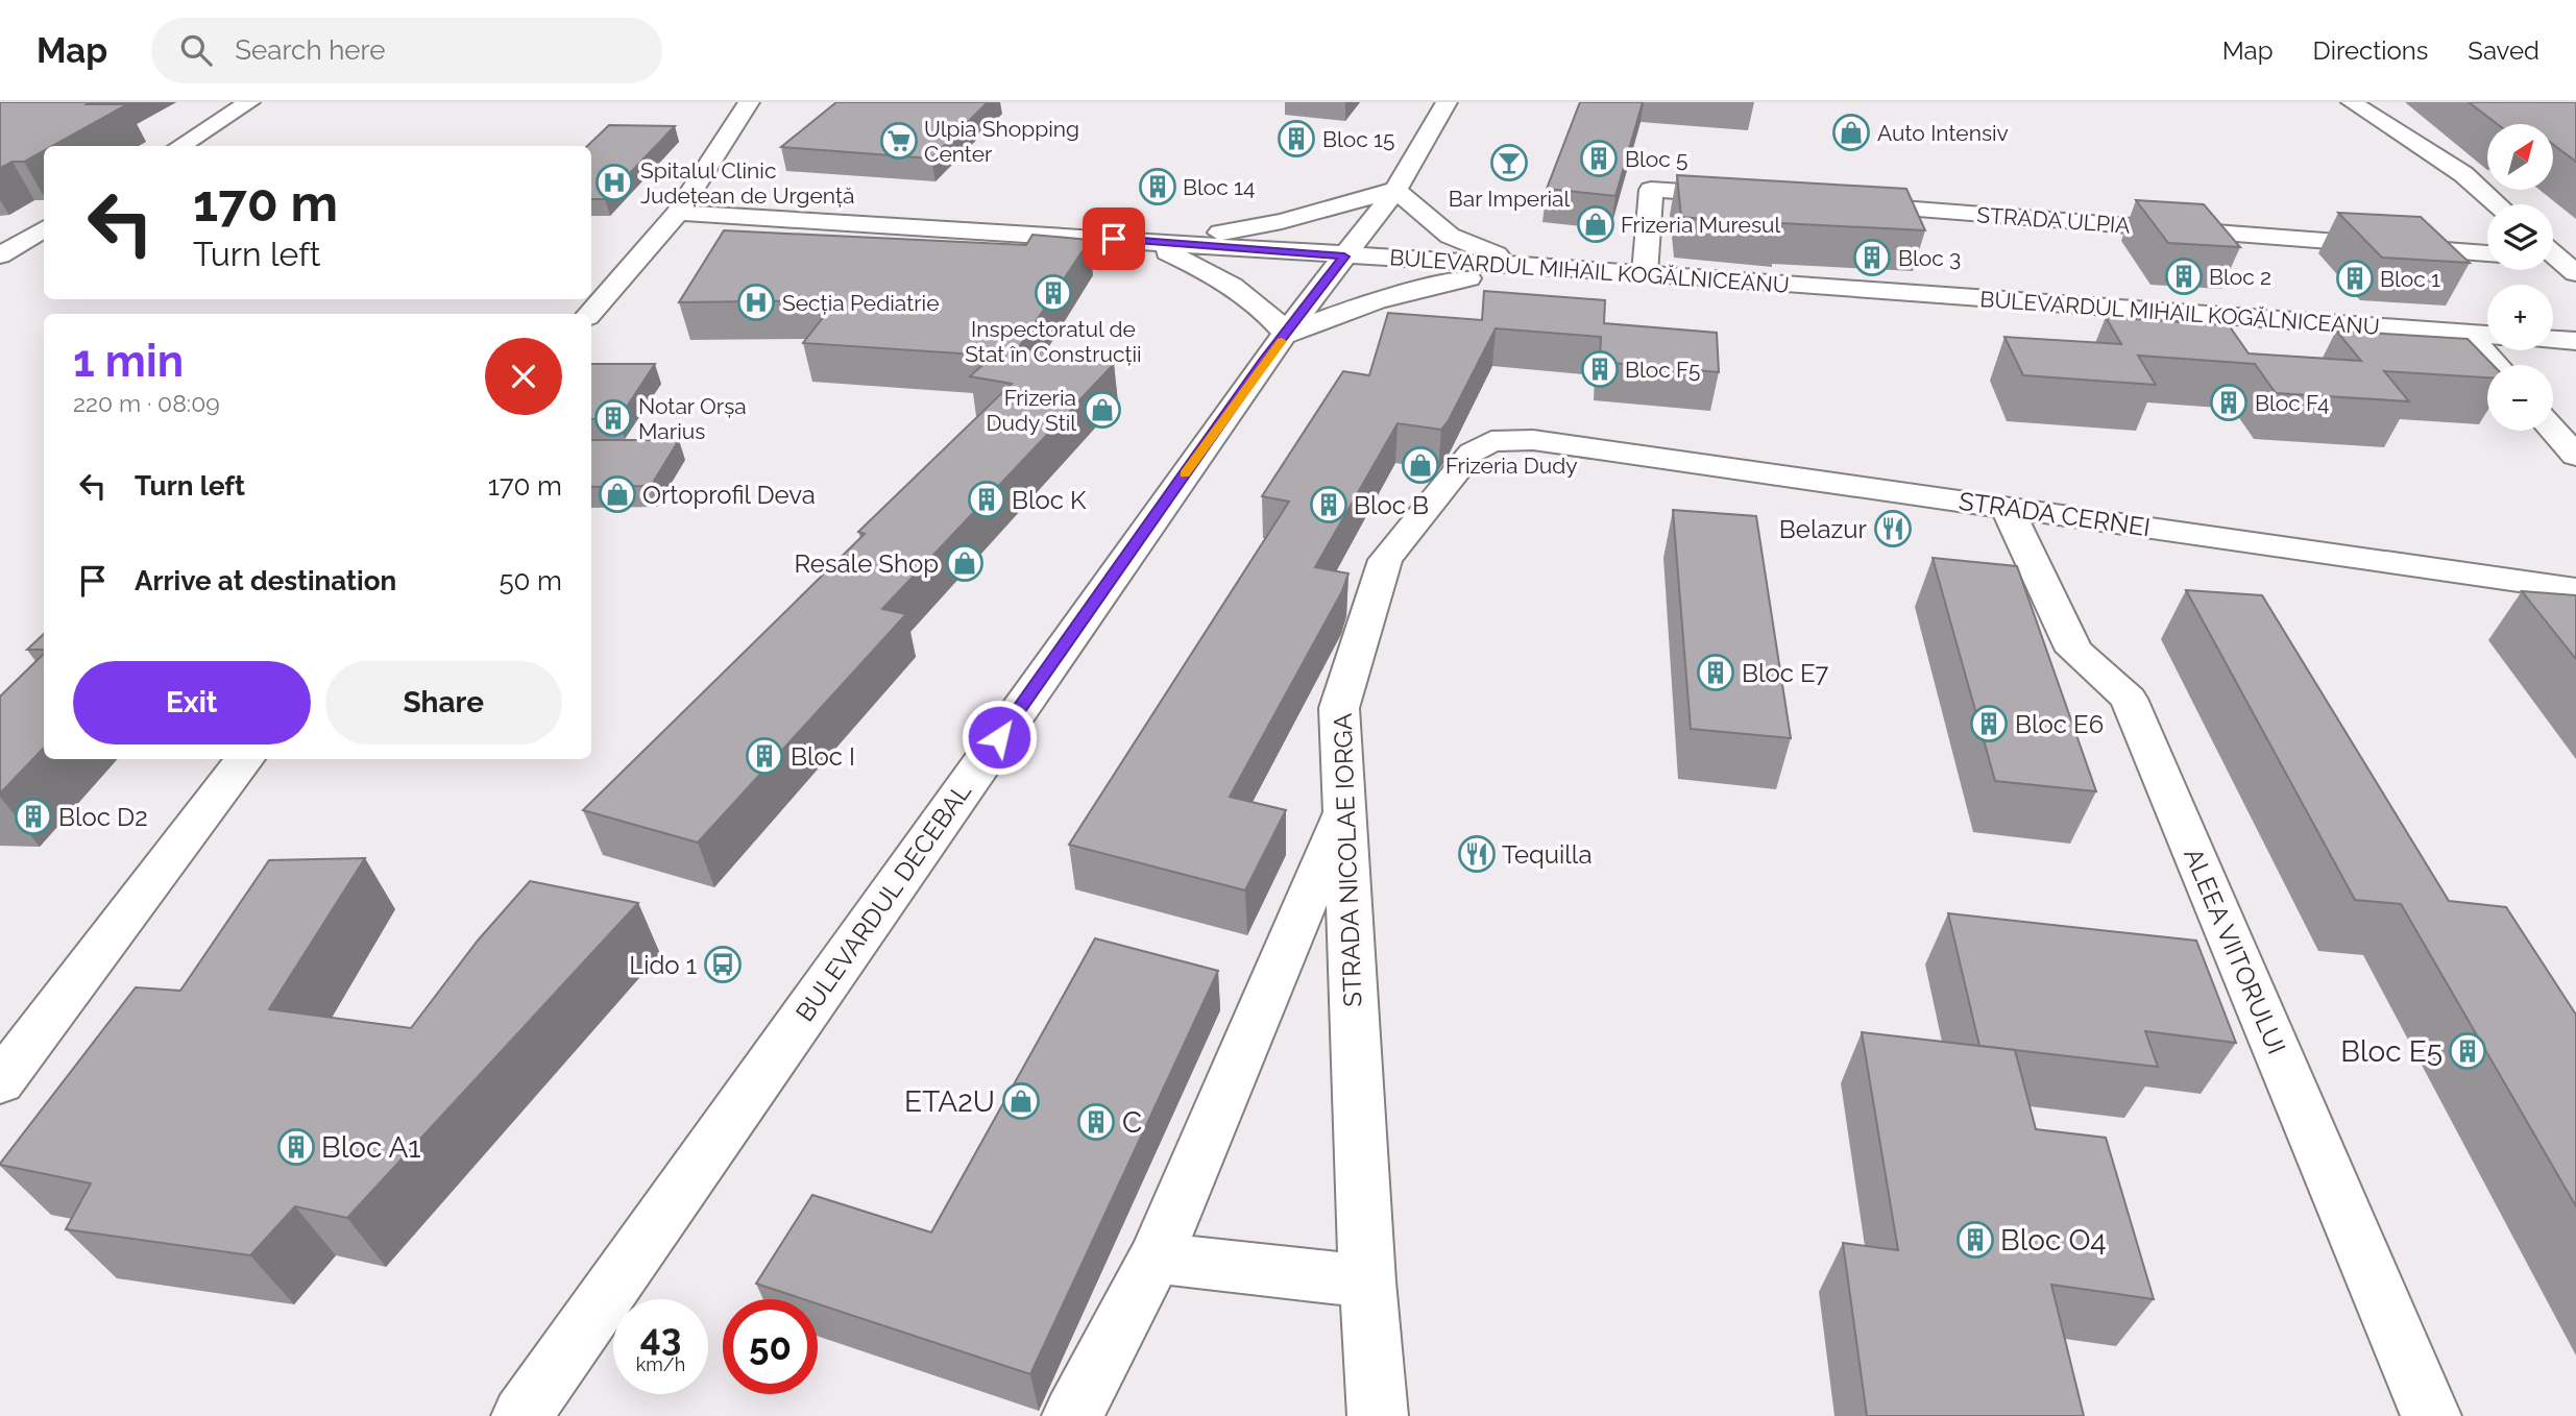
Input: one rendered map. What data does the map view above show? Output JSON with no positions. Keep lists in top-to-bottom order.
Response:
{
  "streets": {
    "street": [
      "STRADA ULPIA",
      "BULEVARDUL MIHAIL KOGĂLNICEANU",
      "STRADA CERNEI",
      "STRADA NICOLAE IORGA",
      "BULEVARDUL DECEBAL",
      "ALEEA VIITORULUI"
    ]
  },
  "crossings": [
    ["BULEVARDUL MIHAIL KOGĂLNICEANU", "BULEVARDUL DECEBAL"],
    ["STRADA CERNEI", "STRADA NICOLAE IORGA"],
    ["STRADA CERNEI", "ALEEA VIITORULUI"]
  ],
  "places": {
    "shop": [
      "Auto Intensiv",
      "Frizeria Muresul",
      "Frizeria Dudy Stil",
      "Frizeria Dudy",
      "Ortoprofil Deva",
      "Resale Shop",
      "ETA2U"
    ],
    "building": [
      "Bloc 15",
      "Bloc 5",
      "Bloc 14",
      "Bloc 3",
      "Bloc 2",
      "Bloc 1",
      "Inspectoratul de Stat în Construcții",
      "Bloc F5",
      "Bloc F4",
      "Notar Orșa Marius",
      "Bloc K",
      "Bloc B",
      "Bloc E7",
      "Bloc E6",
      "Bloc I",
      "Bloc D2",
      "Bloc E5",
      "C",
      "Bloc A1",
      "Bloc O4"
    ],
    "supermarket": ["Ulpia Shopping Center"],
    "bar": ["Bar Imperial"],
    "hospital": ["Spitalul Clinic Județean de Urgență", "Secția Pediatrie"],
    "restaurant": ["Belazur", "Tequilla"],
    "bus stop": ["Lido 1"]
  },
  "north": "top right",
  "page": {
    "header": "Map",
    "search": "Search here",
    "nav": ["Map", "Directions", "Saved"],
    "map_buttons": ["+", "−"],
    "turn": ["170 m", "Turn left"],
    "heading": ["1 min", "220 m · 08:09"],
    "list": [
      {
        "name": "Turn left",
        "value": "170 m"
      },
      {
        "name": "Arrive at destination",
        "value": "50 m"
      }
    ],
    "buttons": ["Exit", "Share"],
    "speed": "43 km/h",
    "limit": "50"
  }
}
